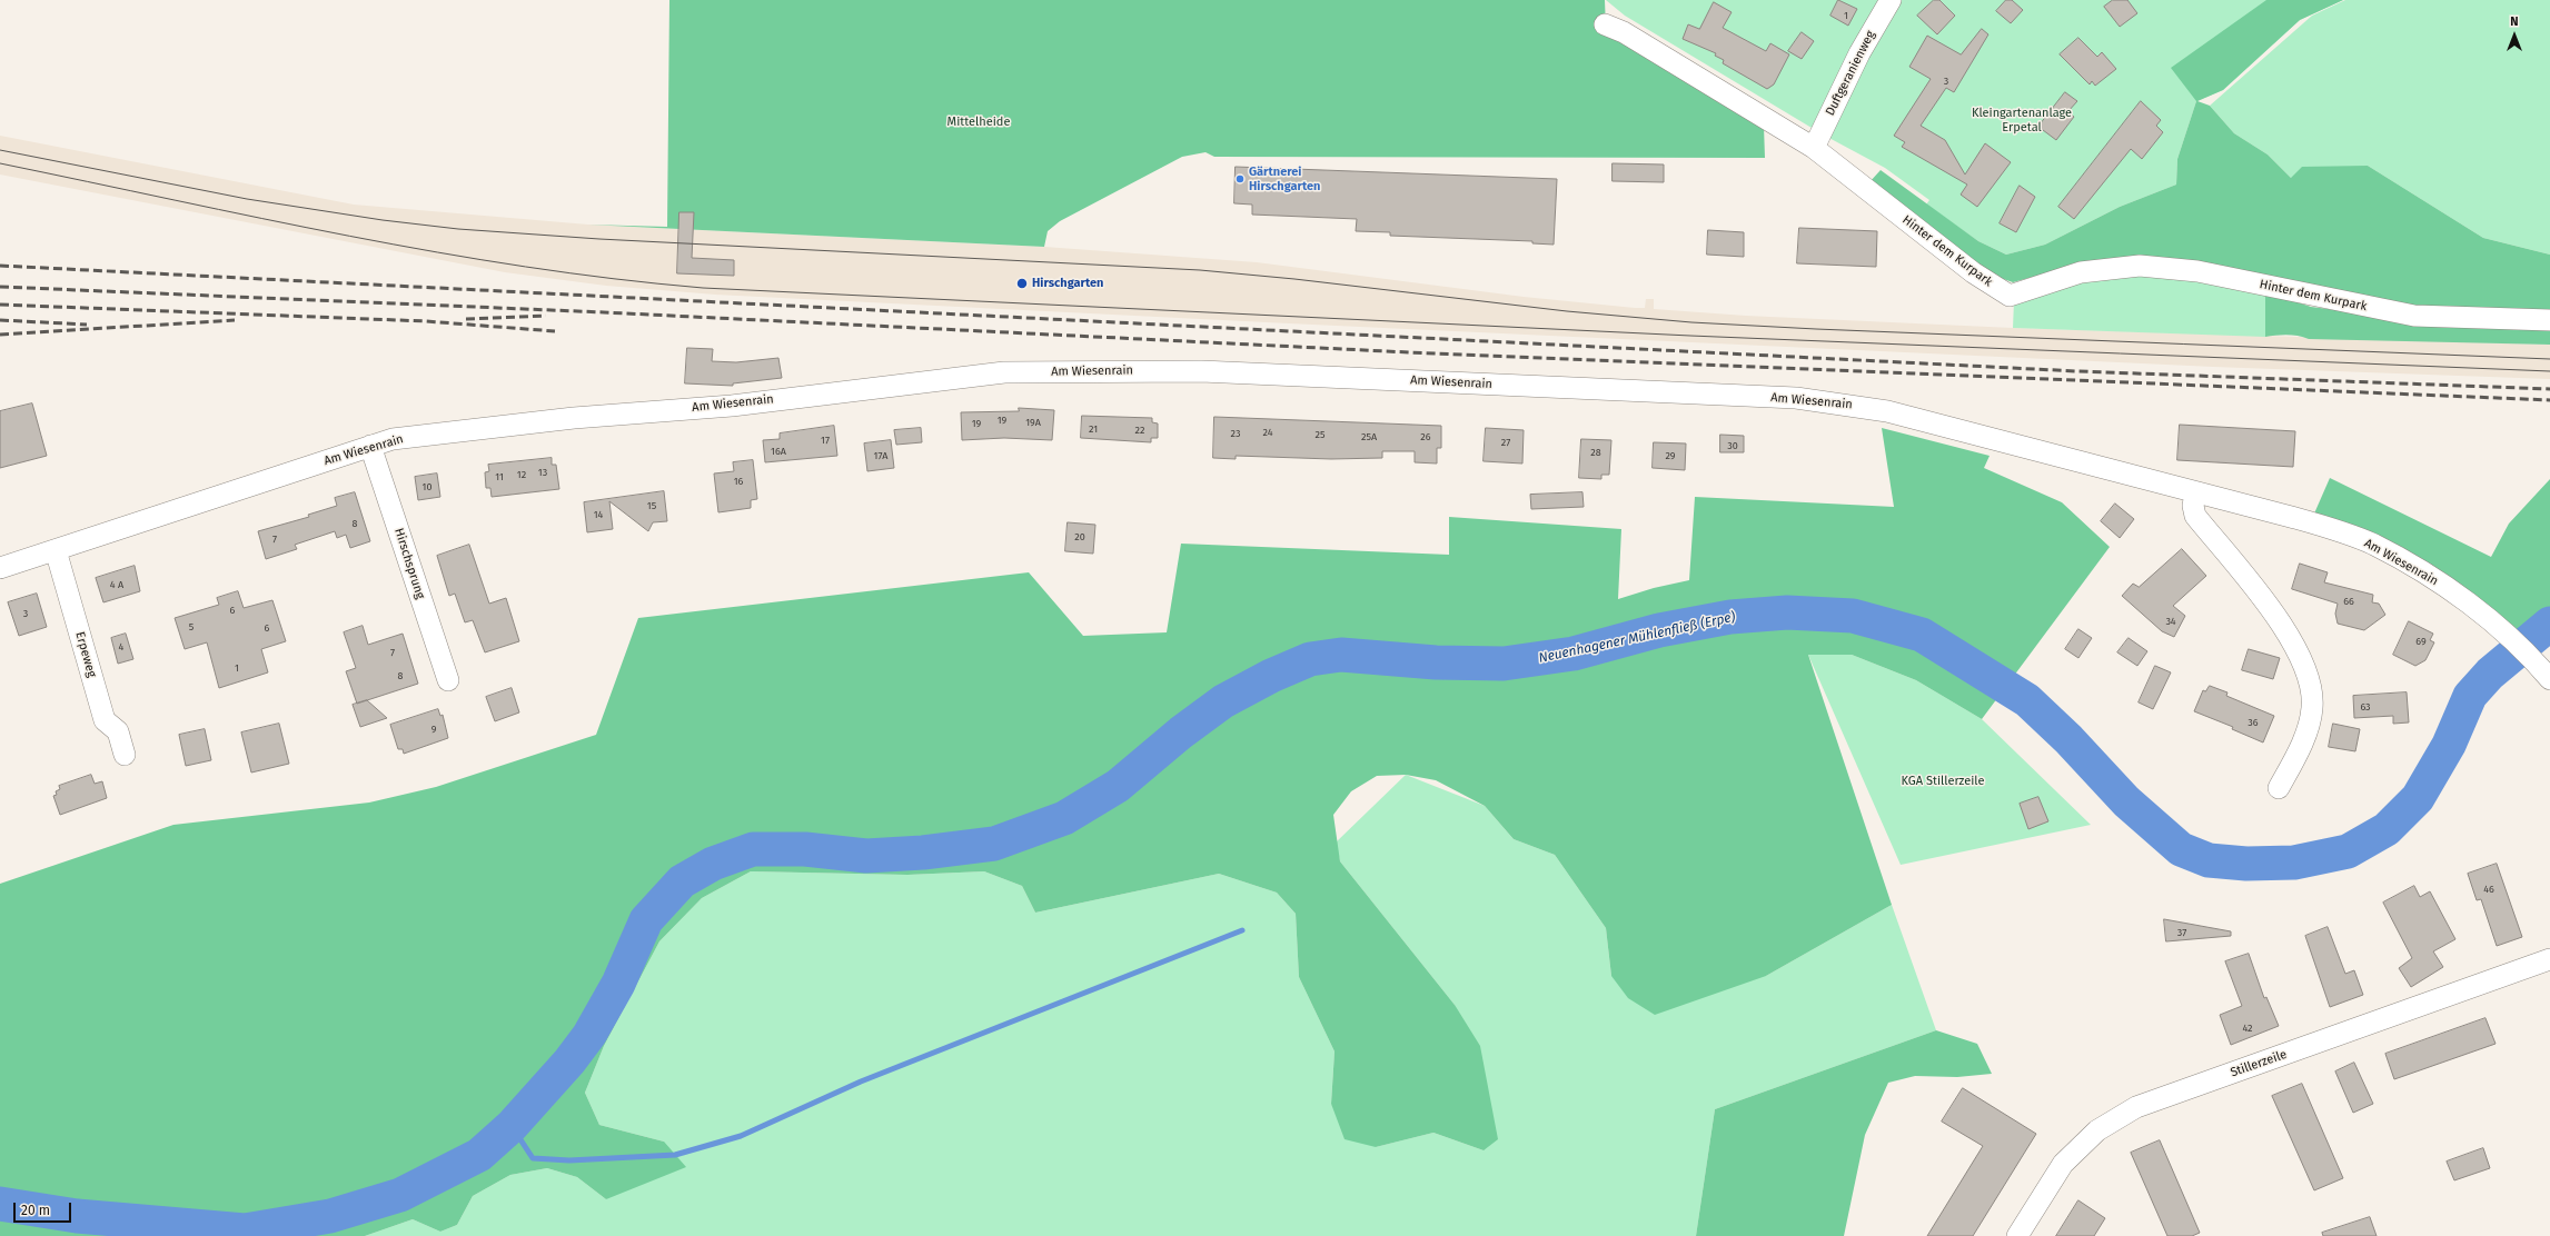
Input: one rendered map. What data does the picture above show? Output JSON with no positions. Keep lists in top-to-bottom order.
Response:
{
  "streets": {
    "street": [
      "Duftgeranienweg",
      "Hinter dem Kurpark",
      "Am Wiesenrain",
      "Hirschsprung",
      "Erpeweg",
      "Stillerzeile"
    ]
  },
  "crossings": [
    ["Duftgeranienweg", "Hinter dem Kurpark"],
    ["Am Wiesenrain", "Hirschsprung"],
    ["Am Wiesenrain", "Erpeweg"]
  ],
  "water": ["Neuenhagener Mühlenfließ (Erpe)"],
  "parks": ["Kleingartenanlage Erpetal", "Mittelheide", "KGA Stillerzeile"],
  "places": ["Gärtnerei Hirschgarten", "Hirschgarten"],
  "house_numbers": [
    "1",
    "3",
    "19",
    "19A",
    "19",
    "21",
    "22",
    "24",
    "23",
    "25",
    "25A",
    "26",
    "17",
    "27",
    "30",
    "16A",
    "28",
    "17A",
    "29",
    "13",
    "12",
    "11",
    "16",
    "10",
    "15",
    "14",
    "8",
    "20",
    "7",
    "4 A",
    "66",
    "6",
    "3",
    "34",
    "5",
    "6",
    "69",
    "4",
    "7",
    "1",
    "8",
    "63",
    "36",
    "9",
    "46",
    "37",
    "42"
  ],
  "scale_bar": "20 m",
  "north": "top"
}
